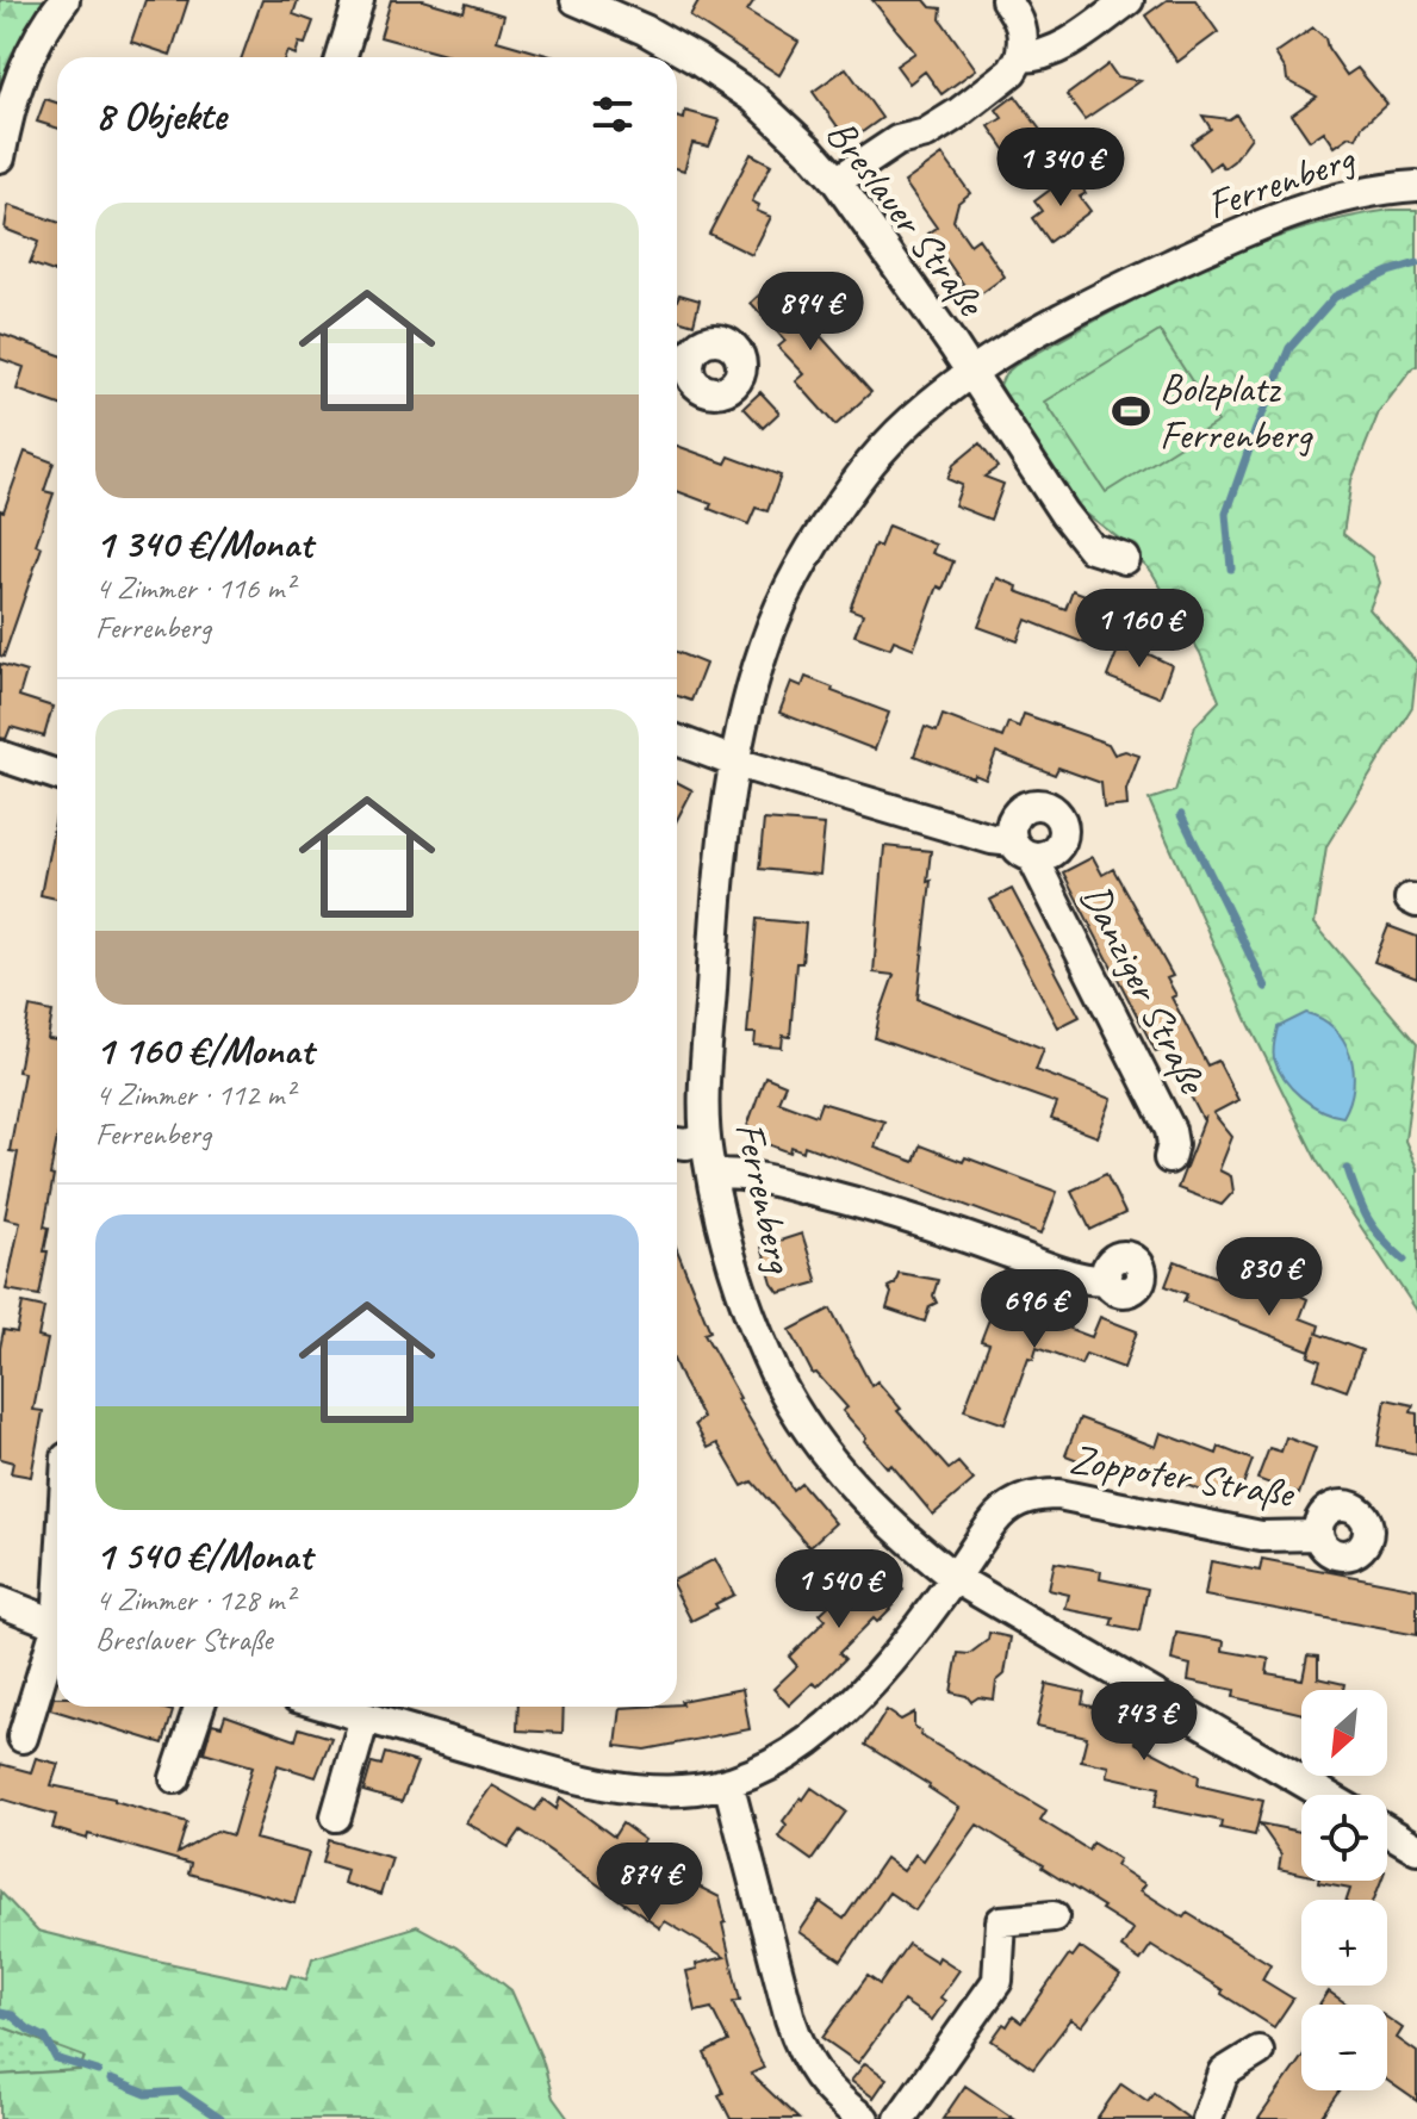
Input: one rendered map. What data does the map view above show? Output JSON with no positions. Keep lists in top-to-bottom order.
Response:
{
  "streets": {
    "street": [
      "Ferrenberg",
      "Breslauer Straße",
      "Danziger Straße",
      "Zoppoter Straße"
    ]
  },
  "crossings": [
    ["Ferrenberg", "Breslauer Straße"],
    ["Ferrenberg", "Danziger Straße"],
    ["Ferrenberg", "Zoppoter Straße"]
  ],
  "places": {
    "sports": ["Bolzplatz Ferrenberg"]
  },
  "north": "bottom left",
  "page": {
    "heading": "8 Objekte",
    "price": [
      "1 340 €",
      "894 €",
      "1 160 €",
      "830 €",
      "696 €",
      "1 540 €",
      "743 €",
      "874 €"
    ],
    "list": [
      {
        "name": "1 340 €/Monat",
        "note": "4 Zimmer · 116 m² · Ferrenberg"
      },
      {
        "name": "1 160 €/Monat",
        "note": "4 Zimmer · 112 m² · Ferrenberg"
      },
      {
        "name": "1 540 €/Monat",
        "note": "4 Zimmer · 128 m² · Breslauer Straße"
      }
    ],
    "map_buttons": ["+", "−"]
  }
}
